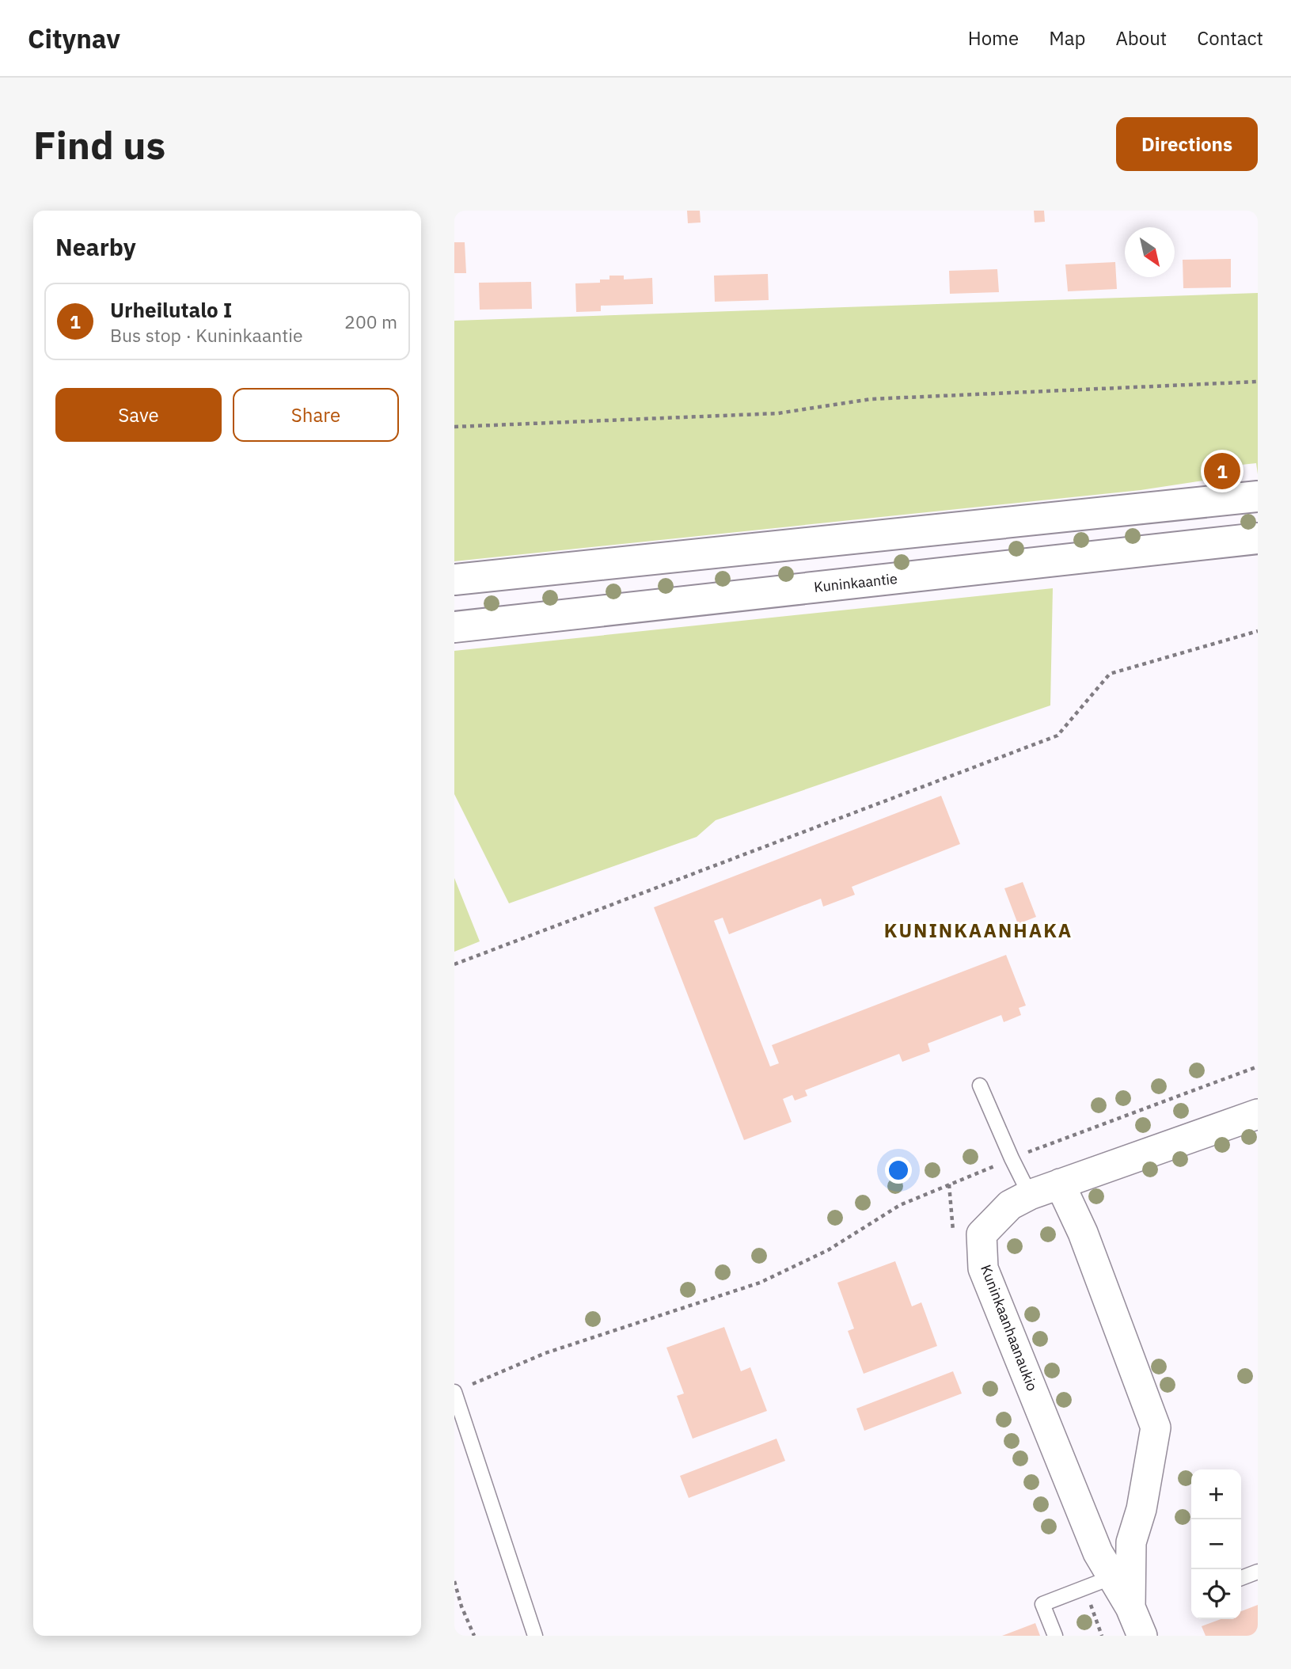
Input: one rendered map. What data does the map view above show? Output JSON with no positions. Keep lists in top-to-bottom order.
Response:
{
  "streets": {
    "main road": ["Kuninkaantie"],
    "street": ["Kuninkaanhaanaukio"]
  },
  "districts": ["KUNINKAANHAKA"],
  "north": "bottom right",
  "page": {
    "header": "Citynav",
    "nav": [
      "Home",
      "Map",
      "About",
      "Contact"
    ],
    "buttons": [
      "Directions",
      ["Save", "Share"]
    ],
    "title": "Find us",
    "heading": "Nearby",
    "list": [
      {
        "mark": "1",
        "name": "Urheilutalo I",
        "note": "Bus stop · Kuninkaantie",
        "value": "200 m"
      }
    ],
    "pins": "1",
    "map_buttons": ["+", "−"]
  }
}
